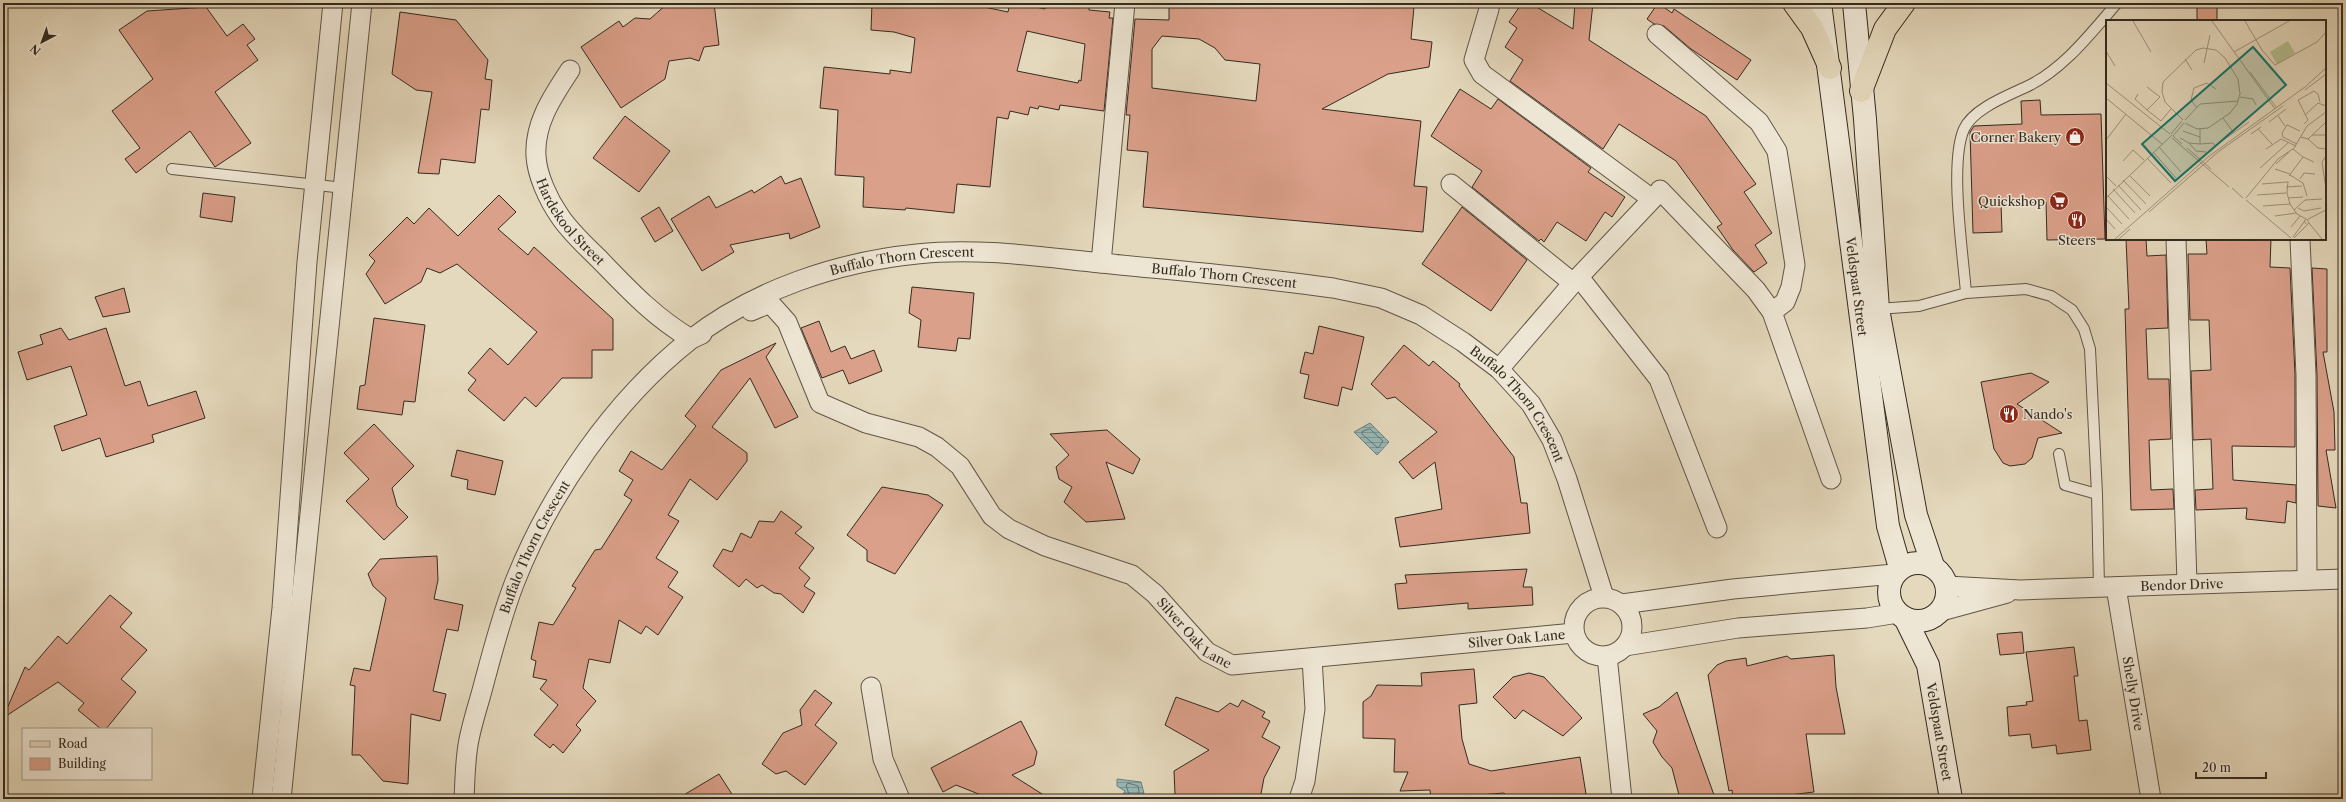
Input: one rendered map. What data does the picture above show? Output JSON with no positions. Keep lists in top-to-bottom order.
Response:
{
  "streets": {
    "street": [
      "Hardekool Street",
      "Buffalo Thorn Crescent",
      "Veldspaat Street",
      "Bendor Drive",
      "Silver Oak Lane",
      "Shelly Drive"
    ]
  },
  "crossings": [
    ["Hardekool Street", "Buffalo Thorn Crescent"],
    ["Buffalo Thorn Crescent", "Silver Oak Lane"],
    ["Veldspaat Street", "Bendor Drive"],
    ["Bendor Drive", "Shelly Drive"]
  ],
  "places": {
    "shop": ["Corner Bakery"],
    "supermarket": ["Quickshop"],
    "restaurant": ["Steers", "Nando's"]
  },
  "legend": ["Road", "Building"],
  "scale_bar": "20 m",
  "north": "bottom left"
}
